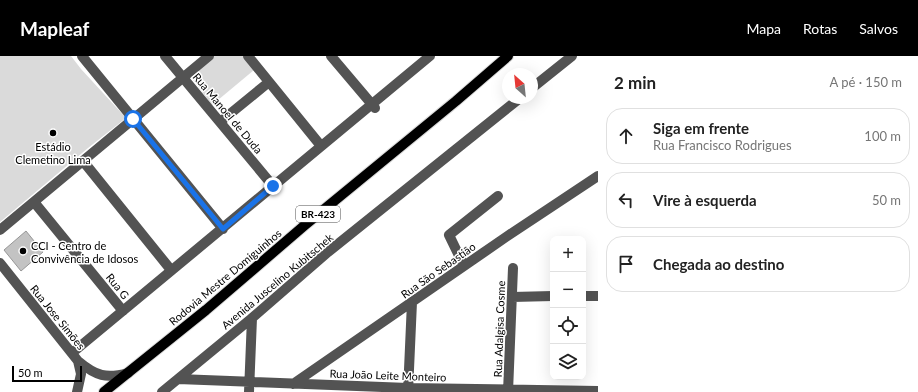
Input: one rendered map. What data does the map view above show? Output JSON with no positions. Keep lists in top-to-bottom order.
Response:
{
  "streets": {
    "main road": ["BR-423", "Rodovia Mestre Domiguinhos"],
    "street": [
      "Rua Manoel de Duda",
      "Rua São Sebastião",
      "Avenida Juscelino Kubitschek",
      "Rua G",
      "Rua Jose Simões",
      "Rua Adalgisa Cosme",
      "Rua João Leite Monteiro"
    ]
  },
  "crossings": [
    ["Rua São Sebastião", "Rua João Leite Monteiro"],
    ["Avenida Juscelino Kubitschek", "Rua João Leite Monteiro"],
    ["Rua Adalgisa Cosme", "Rua João Leite Monteiro"]
  ],
  "places": ["Estádio Clemetino Lima", "CCI - Centro de Convivência de Idosos"],
  "scale_bar": "50 m",
  "north": "top left",
  "page": {
    "header": "Mapleaf",
    "nav": ["Mapa", "Rotas", "Salvos"],
    "heading": ["2 min", "A pé · 150 m"],
    "list": [
      ["Siga em frente", "Rua Francisco Rodrigues", "100 m"],
      ["Vire à esquerda", "50 m"],
      "Chegada ao destino"
    ],
    "map_buttons": ["+", "−"],
    "scale": "50 m"
  }
}
